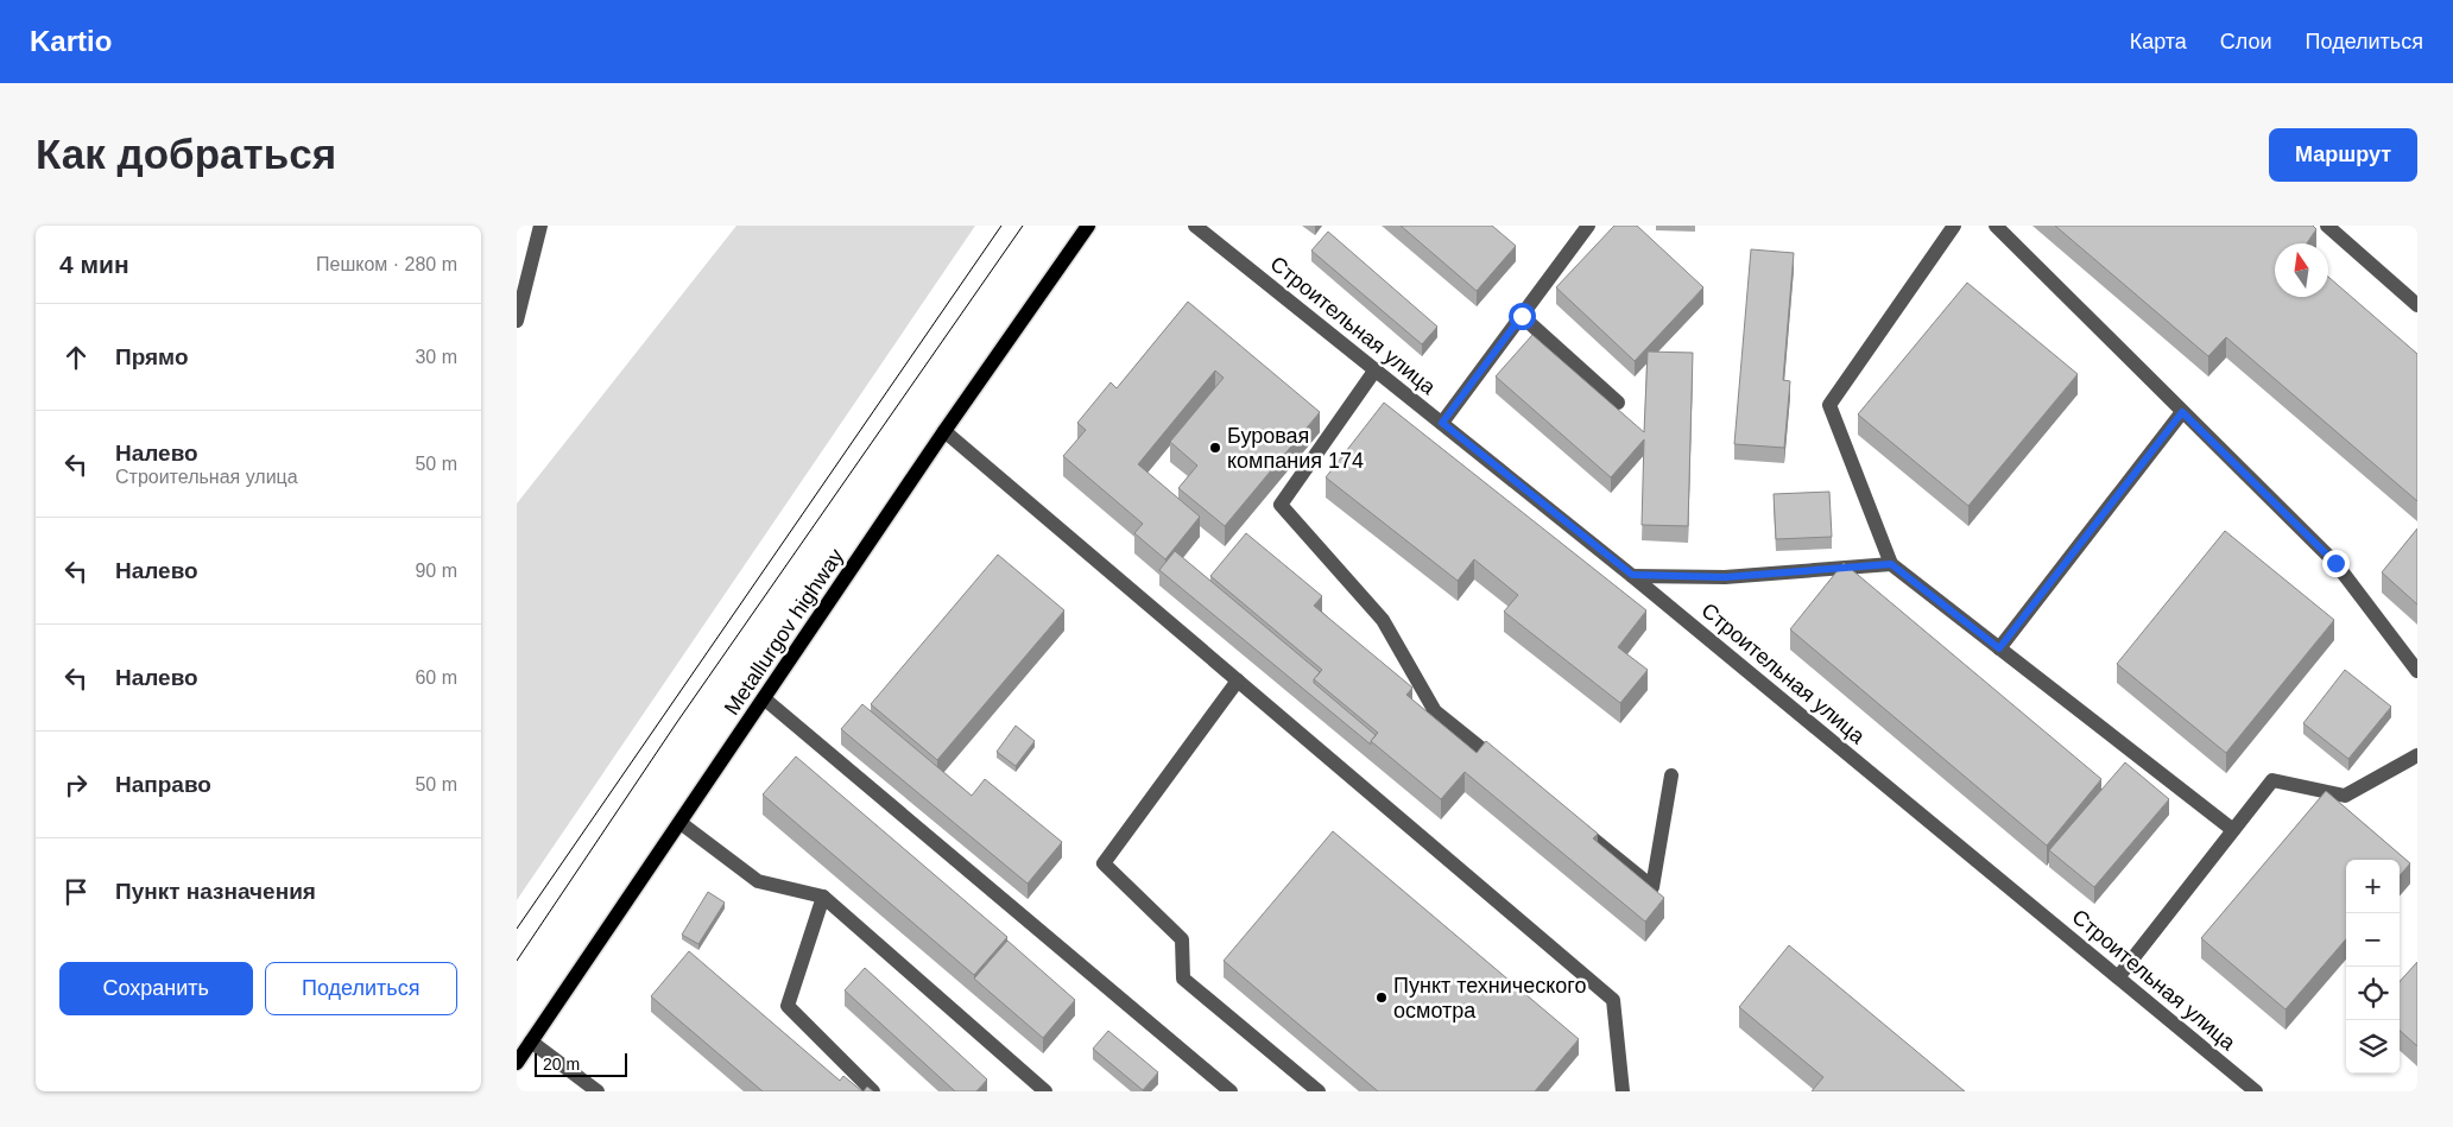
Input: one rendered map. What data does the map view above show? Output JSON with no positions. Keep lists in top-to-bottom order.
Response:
{
  "streets": {
    "main road": ["Metallurgov highway"],
    "street": ["Строительная улица"]
  },
  "places": ["Буровая компания 174", "Пункт технического осмотра"],
  "scale_bar": "20 m",
  "north": "top",
  "page": {
    "header": "Kartio",
    "nav": ["Карта", "Слои", "Поделиться"],
    "buttons": [
      "Маршрут",
      ["Сохранить", "Поделиться"]
    ],
    "title": "Как добраться",
    "heading": ["4 мин", "Пешком · 280 m"],
    "list": [
      ["Прямо", "30 m"],
      ["Налево", "Строительная улица", "50 m"],
      ["Налево", "90 m"],
      ["Налево", "60 m"],
      ["Направо", "50 m"],
      "Пункт назначения"
    ],
    "map_buttons": ["+", "−"],
    "scale": "20 m"
  }
}
